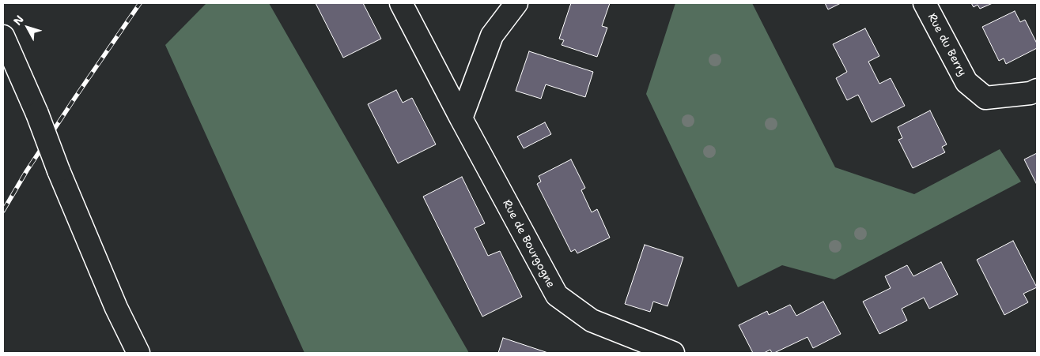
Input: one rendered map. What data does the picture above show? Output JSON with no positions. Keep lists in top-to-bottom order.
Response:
{
  "streets": {
    "street": ["Rue du Berry", "Rue de Bourgogne"]
  },
  "north": "top left"
}
